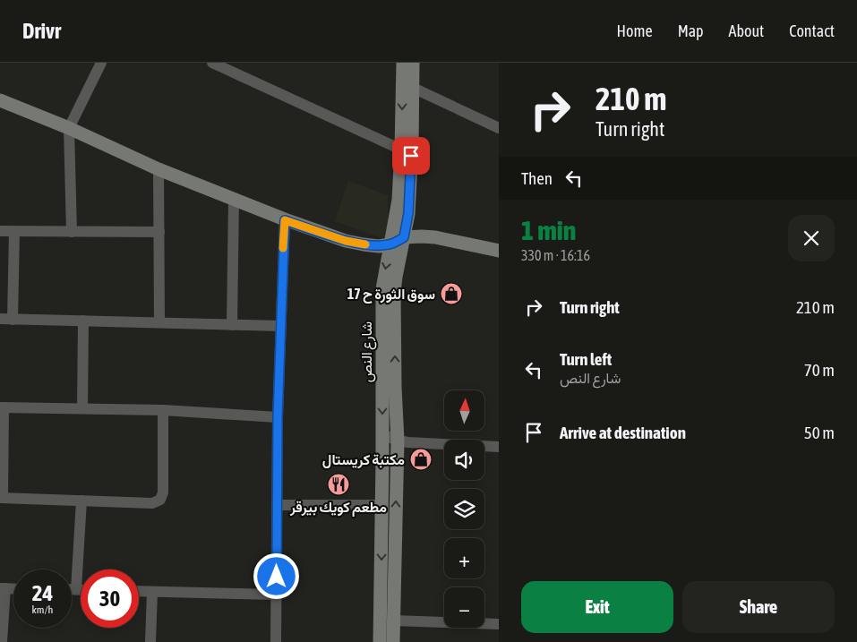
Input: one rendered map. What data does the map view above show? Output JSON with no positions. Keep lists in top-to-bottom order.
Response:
{
  "streets": {
    "main road": ["شارع النص"]
  },
  "places": {
    "shop": ["سوق الثورة ح 17", "مكتبة كريستال"],
    "restaurant": ["مطعم كويك بيرقر"]
  },
  "north": "top",
  "page": {
    "header": "Drivr",
    "nav": [
      "Home",
      "Map",
      "About",
      "Contact"
    ],
    "turn": ["210 m", "Turn right"],
    "then": "Then",
    "heading": ["1 min", "330 m · 16:16"],
    "list": [
      {
        "name": "Turn right",
        "value": "210 m"
      },
      {
        "name": "Turn left",
        "note": "شارع النص",
        "value": "70 m"
      },
      {
        "name": "Arrive at destination",
        "value": "50 m"
      }
    ],
    "map_buttons": ["+", "−"],
    "speed": "24 km/h",
    "limit": "30",
    "buttons": ["Exit", "Share"]
  }
}
